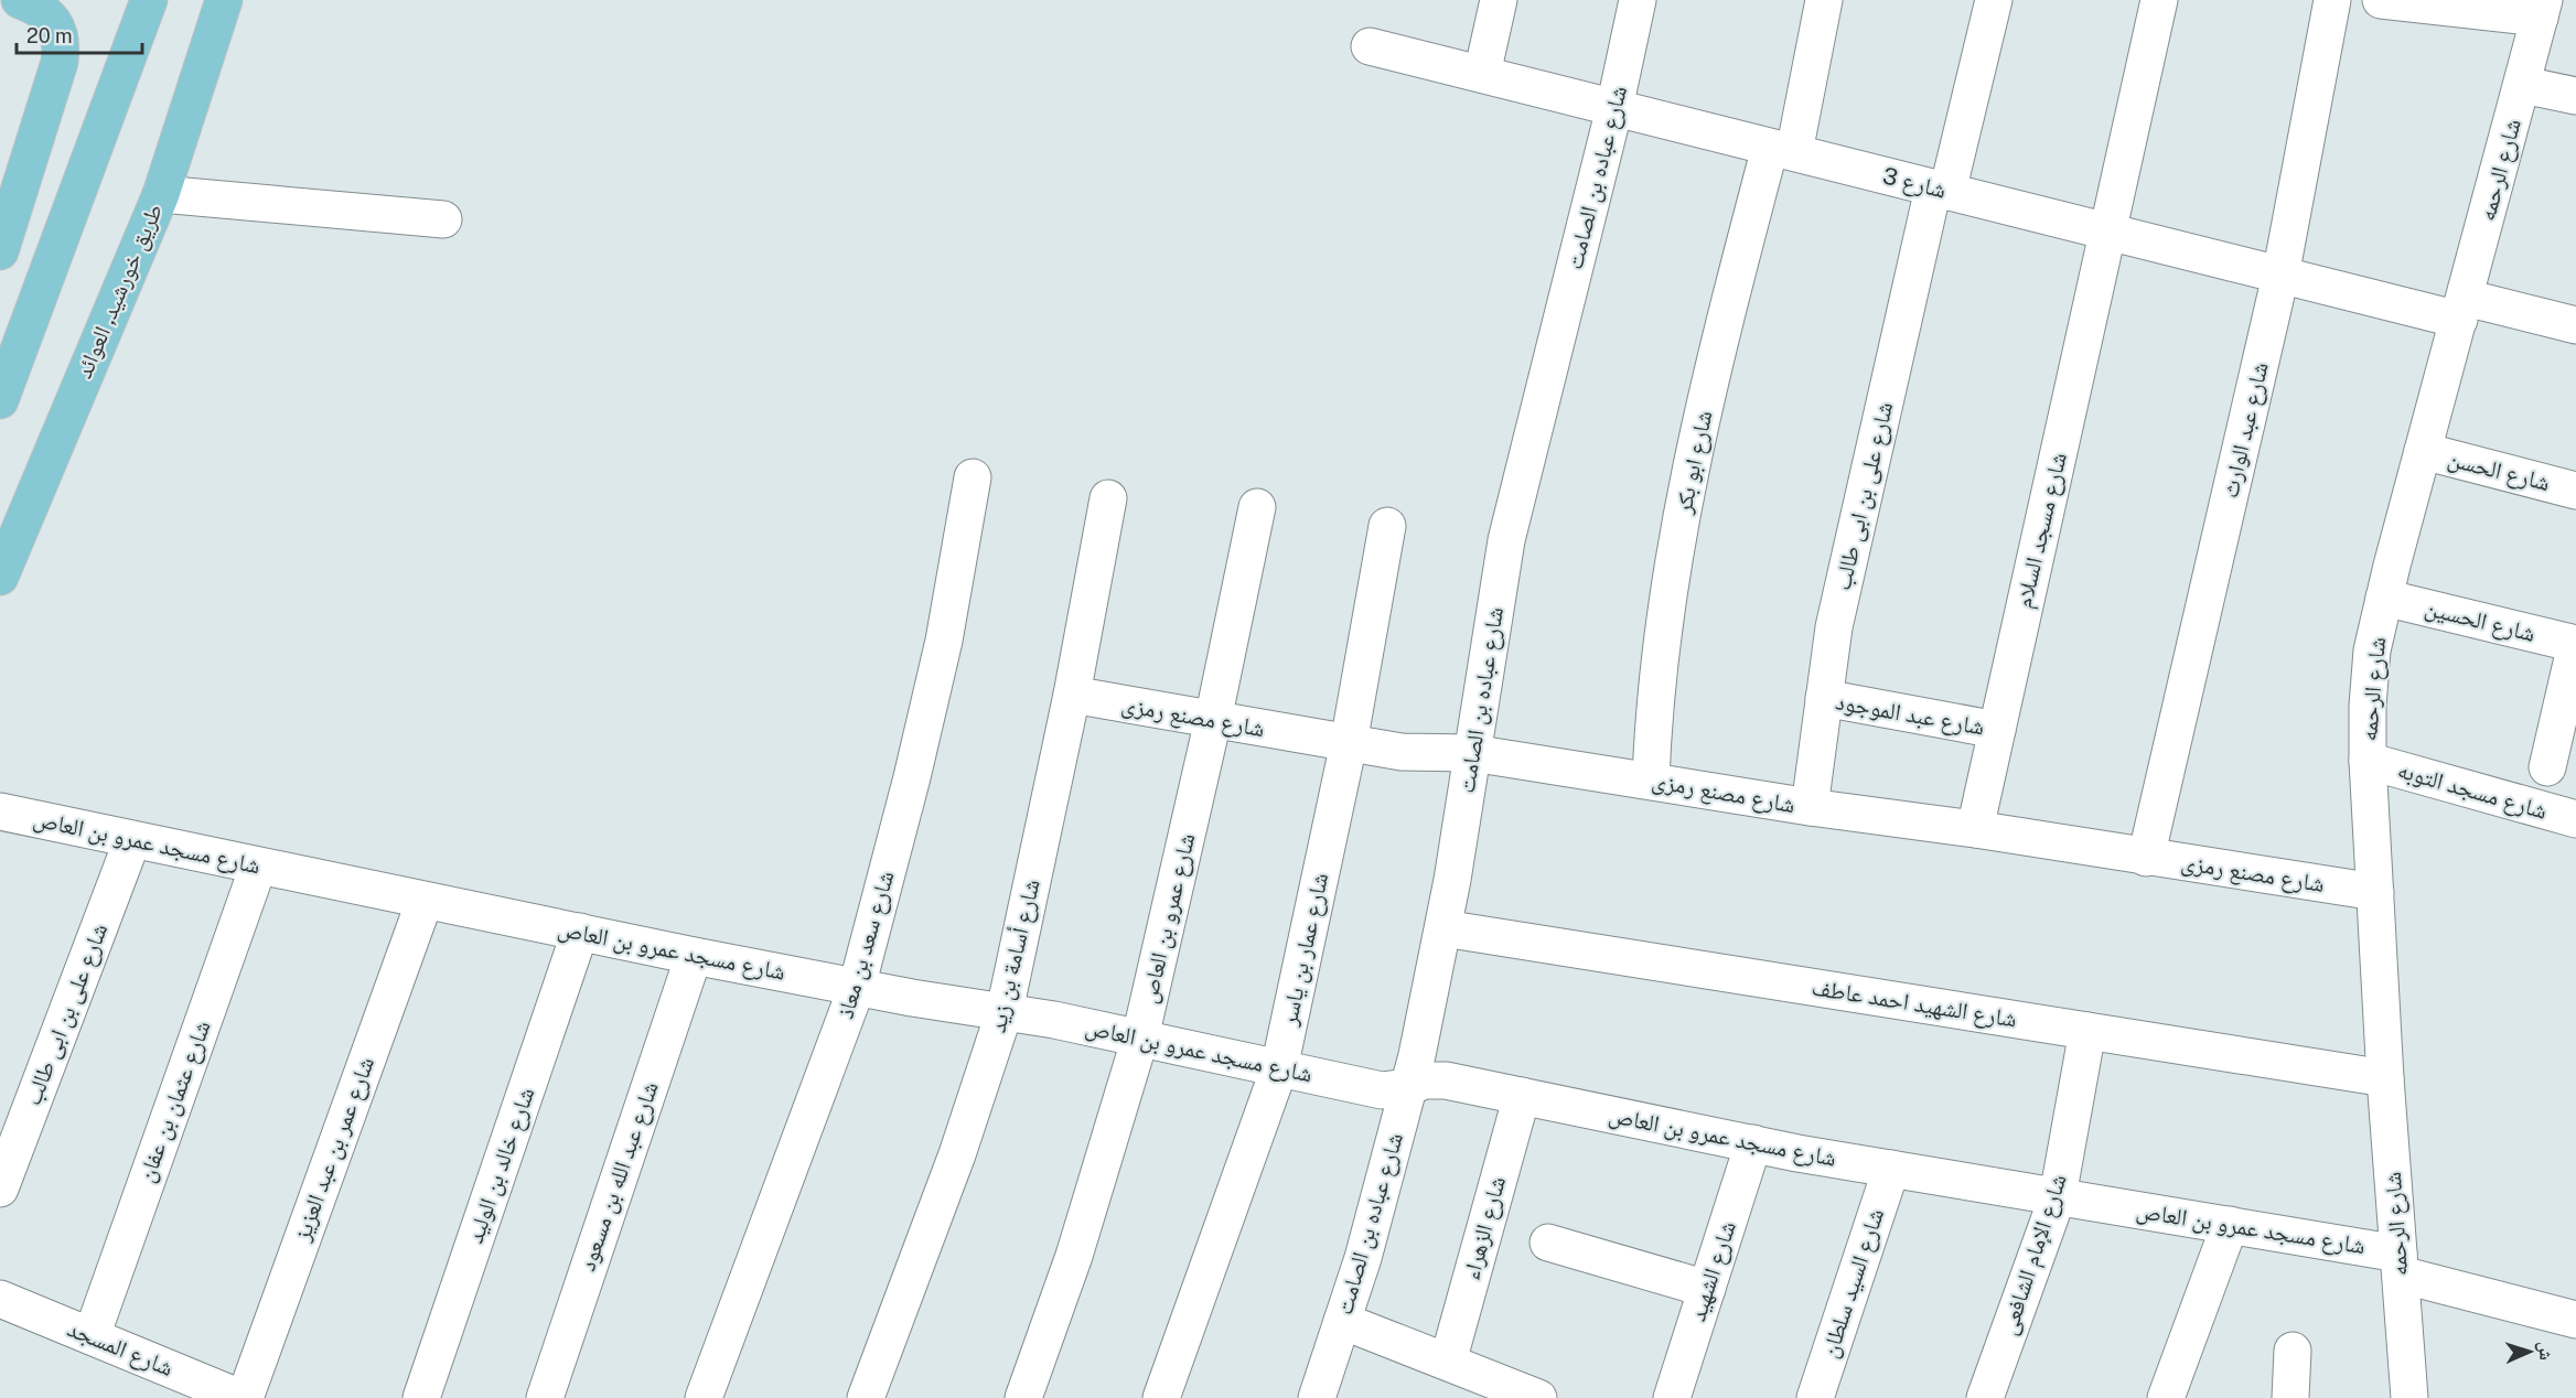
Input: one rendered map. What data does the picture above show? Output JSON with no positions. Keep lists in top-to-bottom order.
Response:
{
  "streets": {
    "main road": ["طريق خورشيد, العوائد"],
    "street": [
      "شارع الرحمه",
      "شارع عباده بن الصامت",
      "شارع 3",
      "شارع عبد الوارث",
      "شارع ابو بكر",
      "شارع الحسن",
      "شارع على بن ابى طالب",
      "شارع مسجد السلام",
      "شارع الحسين",
      "شارع عبد الموجود",
      "شارع مصنع رمزى",
      "شارع مسجد التوبه",
      "شارع مسجد عمرو بن العاص",
      "شارع عمرو بن العاص",
      "شارع سعد بن معاذ",
      "شارع عمار بن ياسر",
      "شارع أسامة بن زيد",
      "شارع الشهيد احمد عاطف",
      "شارع عثمان بن عفان",
      "شارع عمر بن عبد العزيز",
      "شارع خالد بن الوليد",
      "شارع عبد الله بن مسعود",
      "شارع الزهراء",
      "شارع الإمام الشافعى",
      "شارع الشهيد",
      "شارع السيد سلطان",
      "شارع المسجد"
    ]
  },
  "crossings": [
    ["شارع الرحمه", "شارع 3"],
    ["شارع الرحمه", "شارع الحسن"],
    ["شارع الرحمه", "شارع الحسين"],
    ["شارع الرحمه", "شارع مصنع رمزى"],
    ["شارع الرحمه", "شارع مسجد التوبه"],
    ["شارع الرحمه", "شارع مسجد عمرو بن العاص"],
    ["شارع الرحمه", "شارع الشهيد احمد عاطف"],
    ["شارع عباده بن الصامت", "شارع 3"],
    ["شارع عباده بن الصامت", "شارع مصنع رمزى"],
    ["شارع عباده بن الصامت", "شارع مسجد عمرو بن العاص"],
    ["شارع عباده بن الصامت", "شارع الشهيد احمد عاطف"],
    ["شارع 3", "شارع عبد الوارث"],
    ["شارع 3", "شارع ابو بكر"],
    ["شارع 3", "شارع على بن ابى طالب"],
    ["شارع 3", "شارع مسجد السلام"],
    ["شارع عبد الوارث", "شارع مصنع رمزى"],
    ["شارع ابو بكر", "شارع مصنع رمزى"],
    ["شارع على بن ابى طالب", "شارع عبد الموجود"],
    ["شارع على بن ابى طالب", "شارع مصنع رمزى"],
    ["شارع على بن ابى طالب", "شارع مسجد عمرو بن العاص"],
    ["شارع مسجد السلام", "شارع عبد الموجود"],
    ["شارع مسجد السلام", "شارع مصنع رمزى"],
    ["شارع مصنع رمزى", "شارع عمرو بن العاص"],
    ["شارع مصنع رمزى", "شارع عمار بن ياسر"],
    ["شارع مصنع رمزى", "شارع أسامة بن زيد"],
    ["شارع مسجد عمرو بن العاص", "شارع عمرو بن العاص"],
    ["شارع مسجد عمرو بن العاص", "شارع سعد بن معاذ"],
    ["شارع مسجد عمرو بن العاص", "شارع عمار بن ياسر"],
    ["شارع مسجد عمرو بن العاص", "شارع أسامة بن زيد"],
    ["شارع مسجد عمرو بن العاص", "شارع عثمان بن عفان"],
    ["شارع مسجد عمرو بن العاص", "شارع عمر بن عبد العزيز"],
    ["شارع مسجد عمرو بن العاص", "شارع خالد بن الوليد"],
    ["شارع مسجد عمرو بن العاص", "شارع عبد الله بن مسعود"],
    ["شارع مسجد عمرو بن العاص", "شارع الزهراء"],
    ["شارع مسجد عمرو بن العاص", "شارع الإمام الشافعى"],
    ["شارع مسجد عمرو بن العاص", "شارع الشهيد"],
    ["شارع مسجد عمرو بن العاص", "شارع السيد سلطان"],
    ["شارع الشهيد احمد عاطف", "شارع الإمام الشافعى"],
    ["شارع عثمان بن عفان", "شارع المسجد"],
    ["شارع عمر بن عبد العزيز", "شارع المسجد"]
  ],
  "scale_bar": "20 m",
  "north": "right"
}
